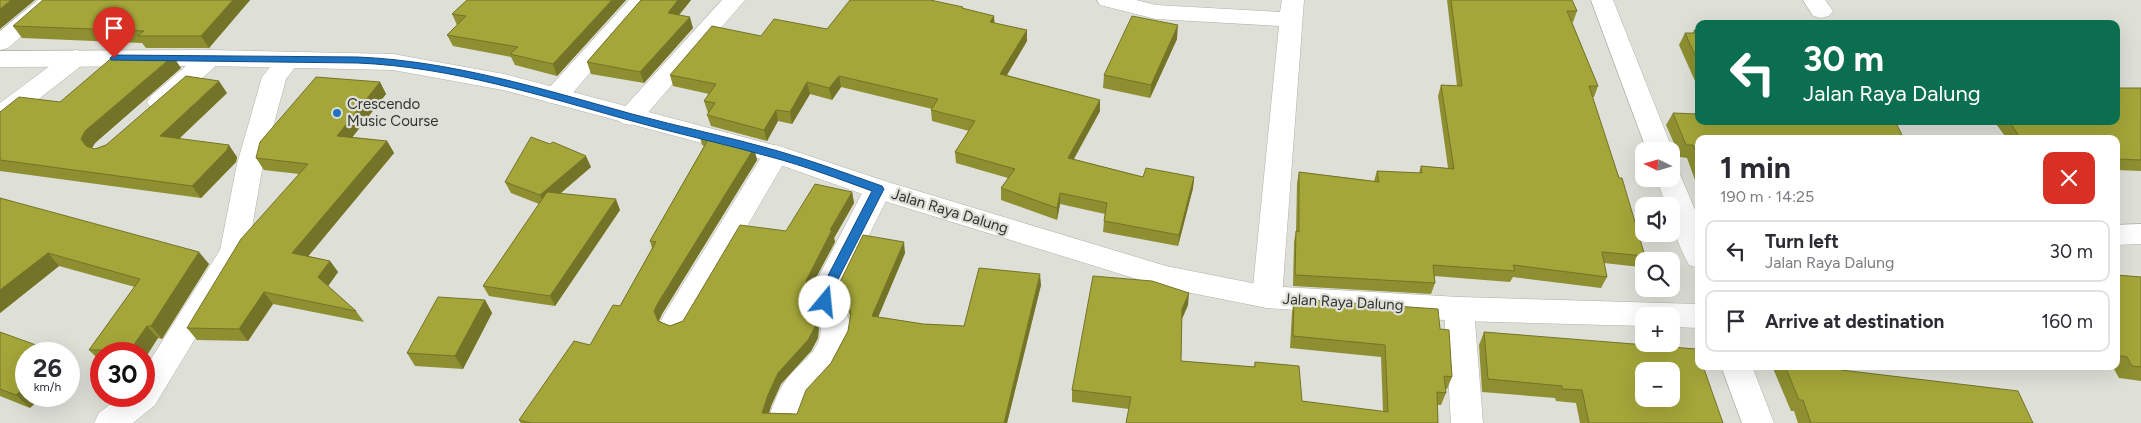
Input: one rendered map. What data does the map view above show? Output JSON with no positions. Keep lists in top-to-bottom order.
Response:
{
  "streets": {
    "street": ["Jalan Raya Dalung"]
  },
  "places": ["Crescendo Music Course"],
  "north": "left",
  "page": {
    "turn": ["30 m", "Jalan Raya Dalung"],
    "heading": ["1 min", "190 m · 14:25"],
    "map_buttons": ["+", "−"],
    "list": [
      {
        "name": "Turn left",
        "note": "Jalan Raya Dalung",
        "value": "30 m"
      },
      {
        "name": "Arrive at destination",
        "value": "160 m"
      }
    ],
    "speed": "26 km/h",
    "limit": "30"
  }
}
